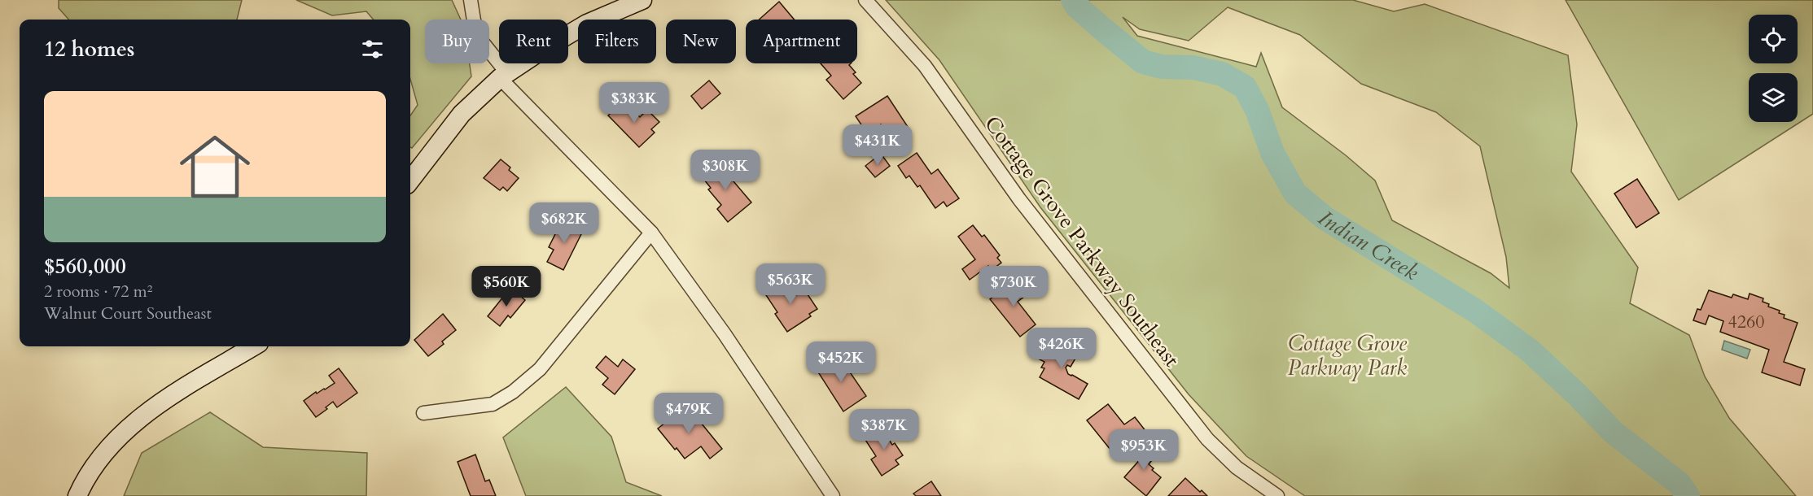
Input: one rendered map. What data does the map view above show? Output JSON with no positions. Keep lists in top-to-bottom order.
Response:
{
  "streets": {
    "street": ["Cottage Grove Parkway Southeast"]
  },
  "water": ["Indian Creek"],
  "parks": ["Cottage Grove Parkway Park"],
  "house_numbers": ["4260"],
  "page": {
    "chip": [
      "Buy",
      "Rent",
      "Filters",
      "New",
      "Apartment"
    ],
    "heading": "12 homes",
    "list": [
      {
        "name": "$560,000",
        "note": "2 rooms · 72 m² · Walnut Court Southeast"
      }
    ],
    "price": [
      "$383K",
      "$431K",
      "$308K",
      "$682K",
      "$563K",
      "$560K",
      "$730K",
      "$426K",
      "$452K",
      "$479K",
      "$387K",
      "$953K"
    ]
  }
}
